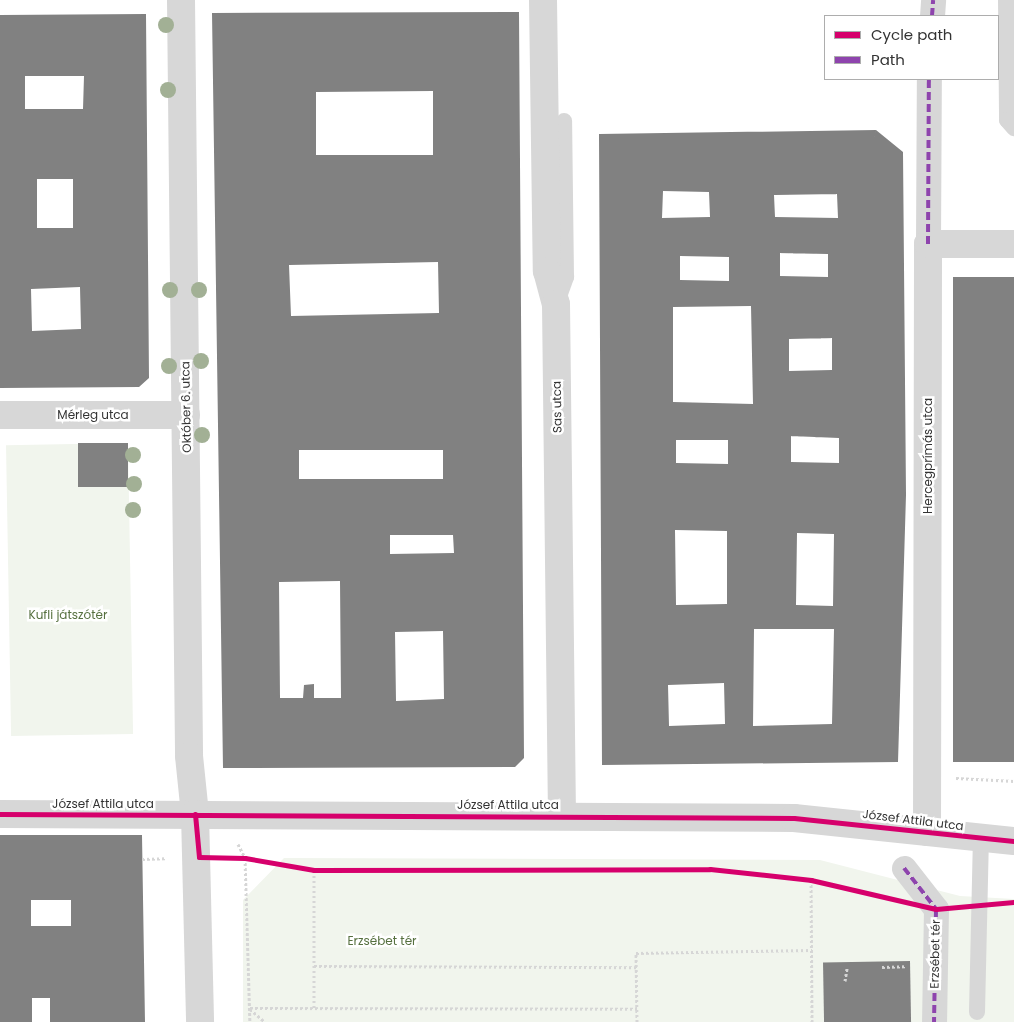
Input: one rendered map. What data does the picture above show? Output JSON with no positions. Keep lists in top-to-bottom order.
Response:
{
  "streets": {
    "street": [
      "Október 6. utca",
      "Sas utca",
      "Mérleg utca",
      "Hercegprímás utca",
      "József Attila utca",
      "Erzsébet tér"
    ]
  },
  "crossings": [
    ["Október 6. utca", "Mérleg utca"],
    ["Október 6. utca", "József Attila utca"],
    ["Sas utca", "József Attila utca"],
    ["Hercegprímás utca", "József Attila utca"]
  ],
  "parks": ["Kufli játszótér", "Erzsébet tér"],
  "legend": ["Cycle path", "Path"]
}
